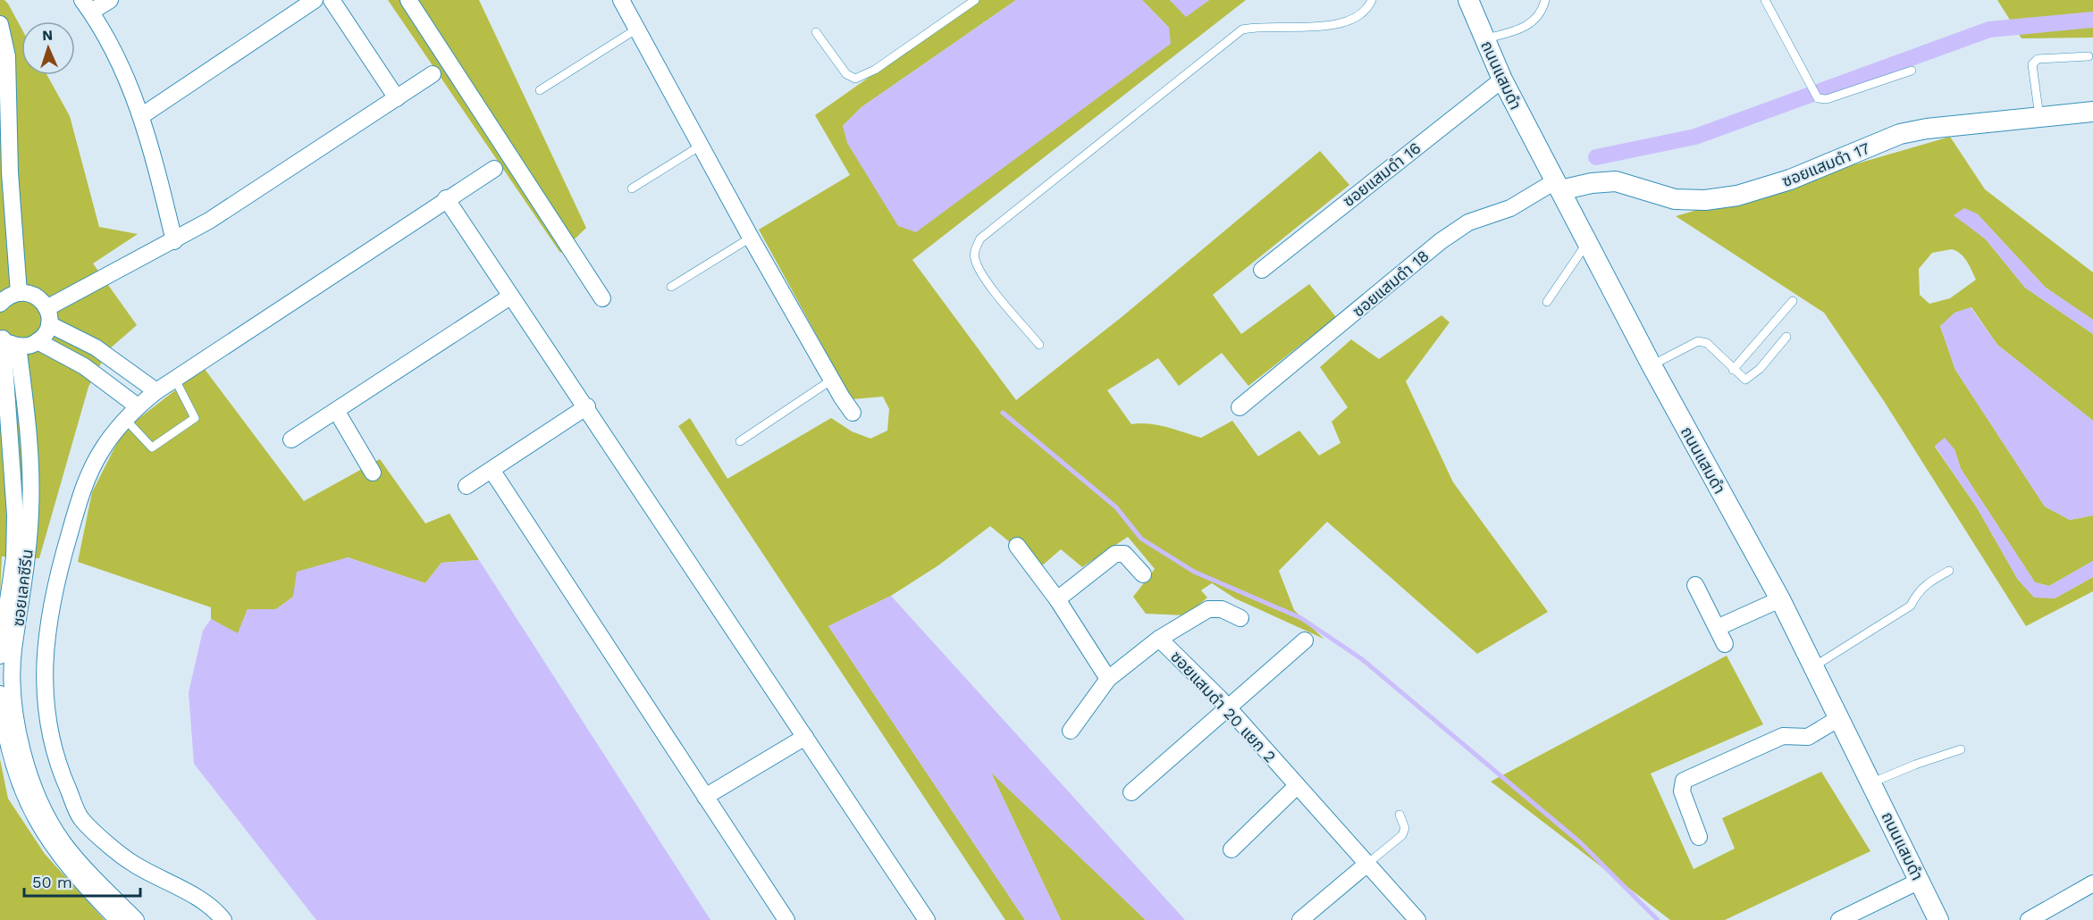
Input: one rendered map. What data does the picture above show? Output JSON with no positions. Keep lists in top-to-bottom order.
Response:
{
  "streets": {
    "street": [
      "ถนนแสมดำ",
      "ซอยแสมดำ 17",
      "ซอยแสมดำ 16",
      "ซอยแสมดำ 18",
      "ซอยเลคซีรีน",
      "ซอยแสมดำ 20 แยก 2"
    ]
  },
  "crossings": [
    ["ถนนแสมดำ", "ซอยแสมดำ 17"],
    ["ถนนแสมดำ", "ซอยแสมดำ 16"],
    ["ถนนแสมดำ", "ซอยแสมดำ 18"],
    ["ซอยแสมดำ 17", "ซอยแสมดำ 18"]
  ],
  "scale_bar": "50 m",
  "north": "top"
}
